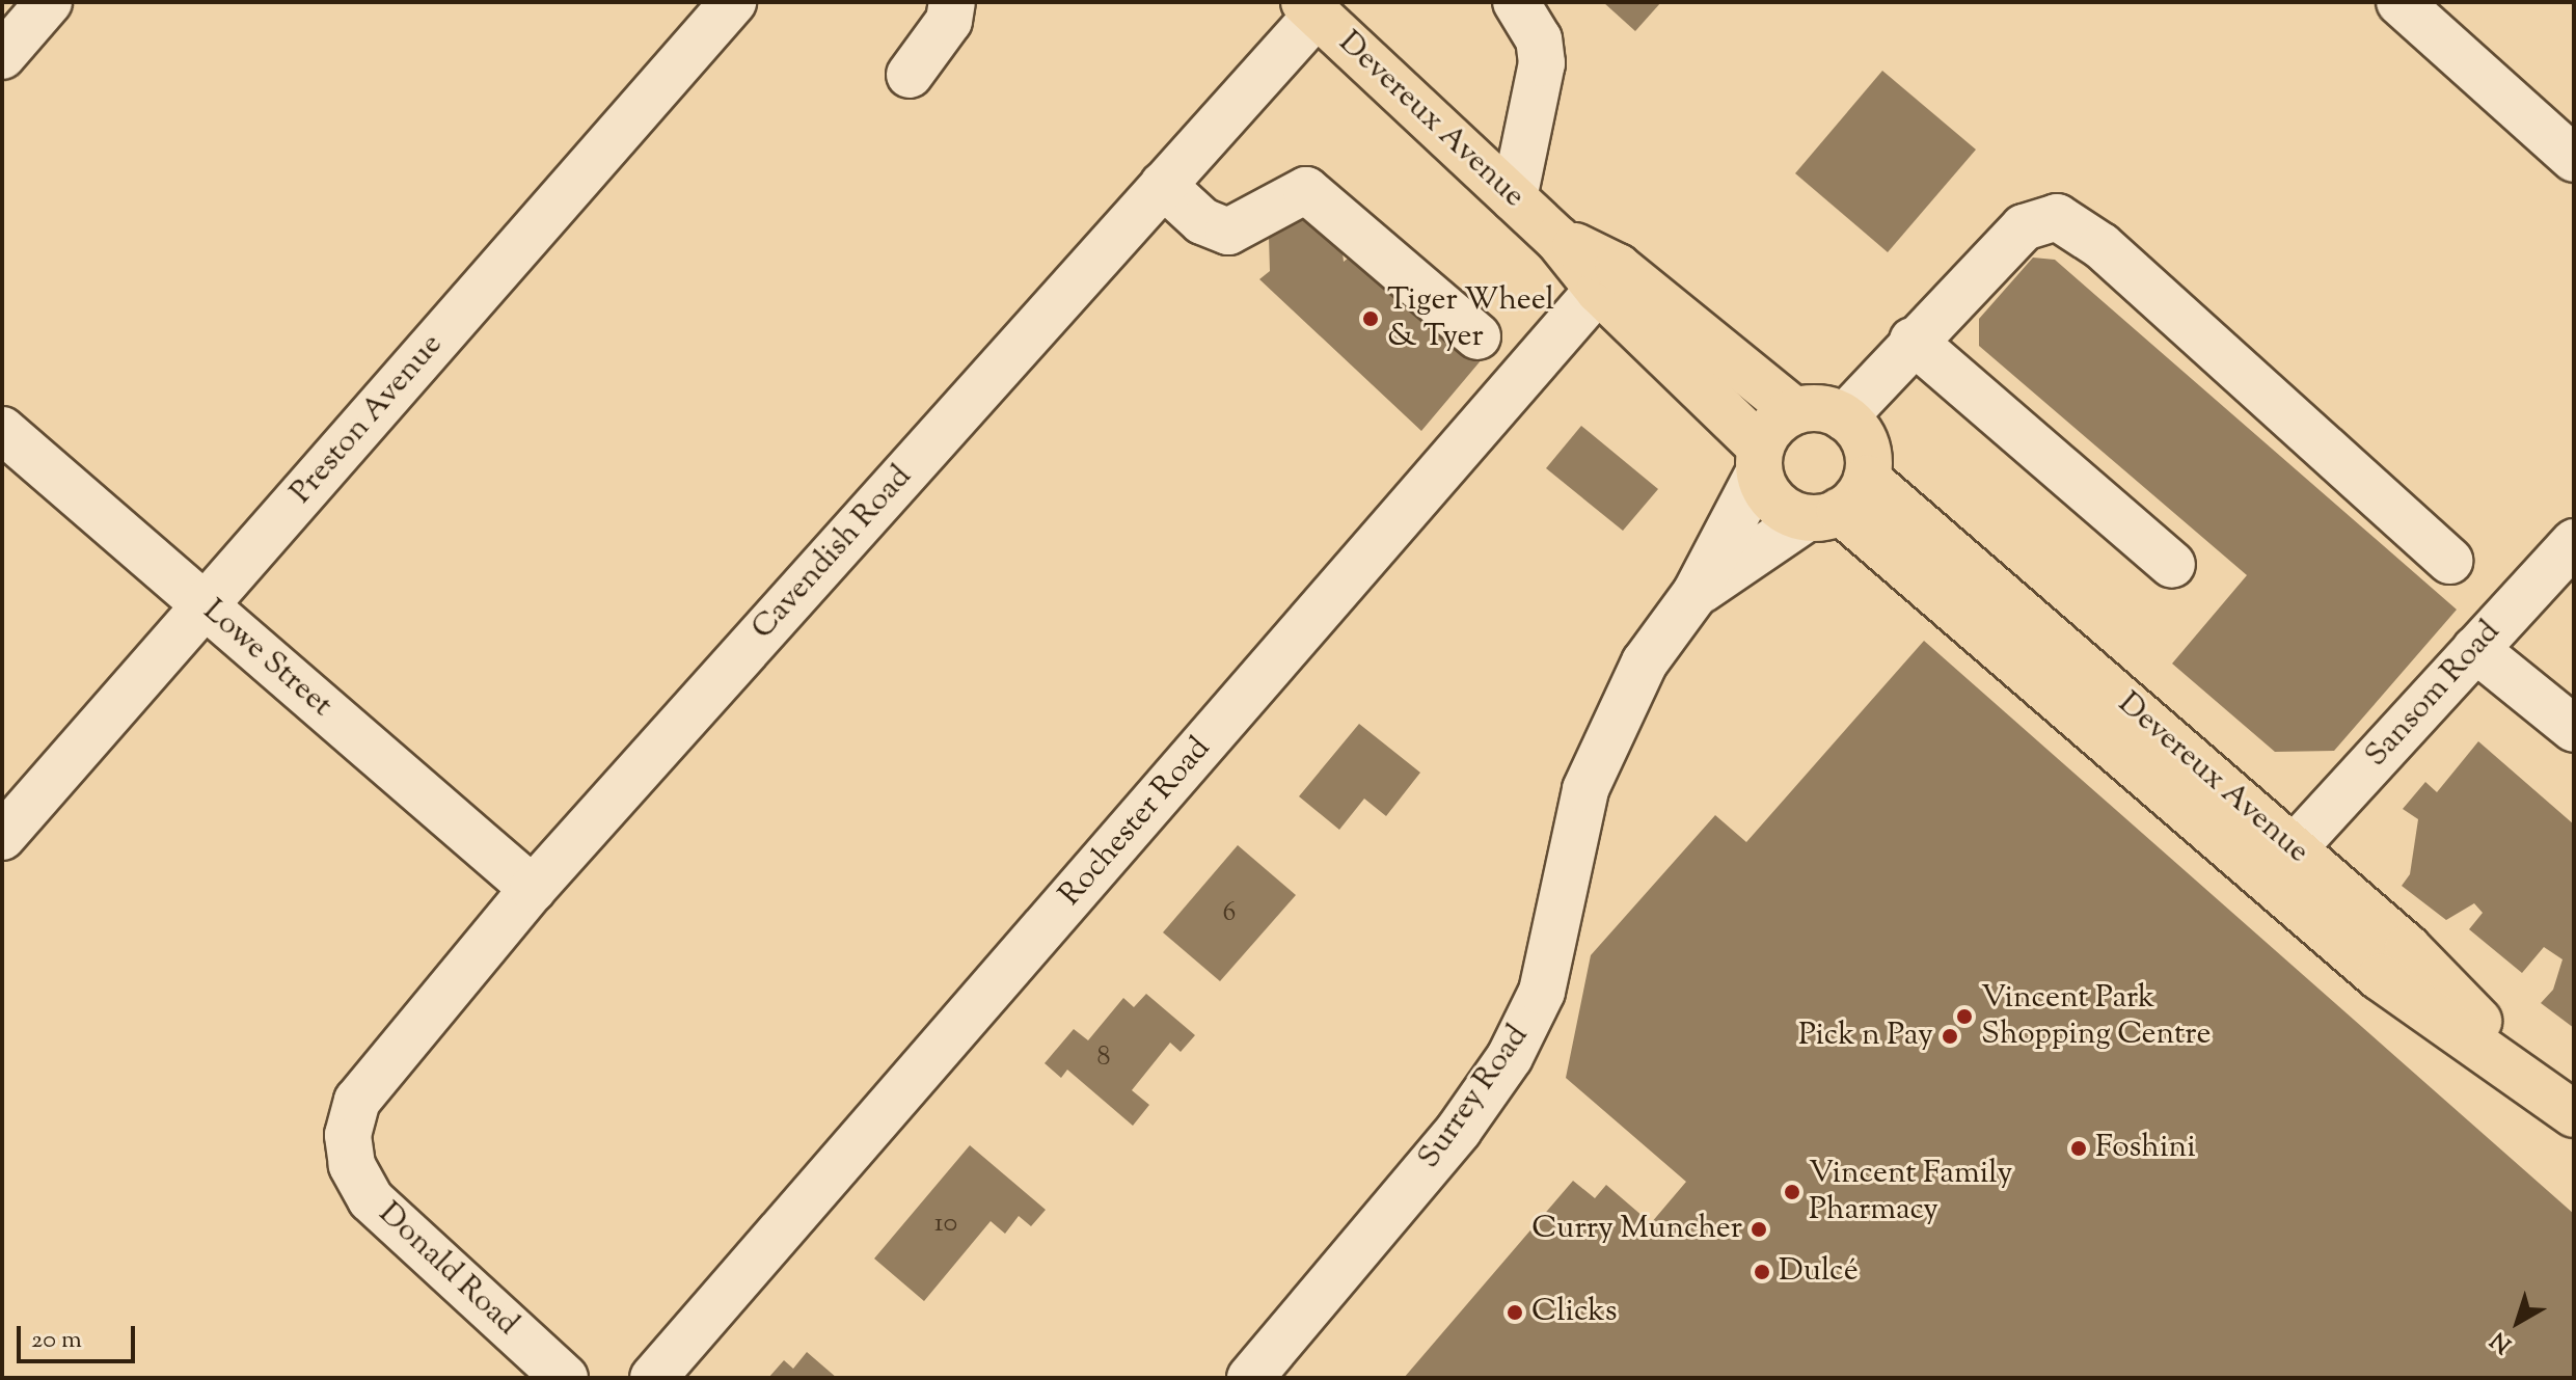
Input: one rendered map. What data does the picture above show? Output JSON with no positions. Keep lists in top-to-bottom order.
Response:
{
  "streets": {
    "main road": ["Devereux Avenue"],
    "street": [
      "Preston Avenue",
      "Cavendish Road",
      "Lowe Street",
      "Sansom Road",
      "Rochester Road",
      "Surrey Road",
      "Donald Road"
    ]
  },
  "crossings": [
    ["Devereux Avenue", "Cavendish Road"],
    ["Devereux Avenue", "Sansom Road"],
    ["Devereux Avenue", "Rochester Road"],
    ["Devereux Avenue", "Surrey Road"],
    ["Preston Avenue", "Lowe Street"],
    ["Cavendish Road", "Lowe Street"],
    ["Cavendish Road", "Donald Road"]
  ],
  "places": [
    "Tiger Wheel & Tyer",
    "Vincent Park Shopping Centre",
    "Pick n Pay",
    "Foshini",
    "Vincent Family Pharmacy",
    "Curry Muncher",
    "Dulcé",
    "Clicks"
  ],
  "house_numbers": ["6", "8", "10"],
  "scale_bar": "20 m",
  "north": "bottom left"
}
